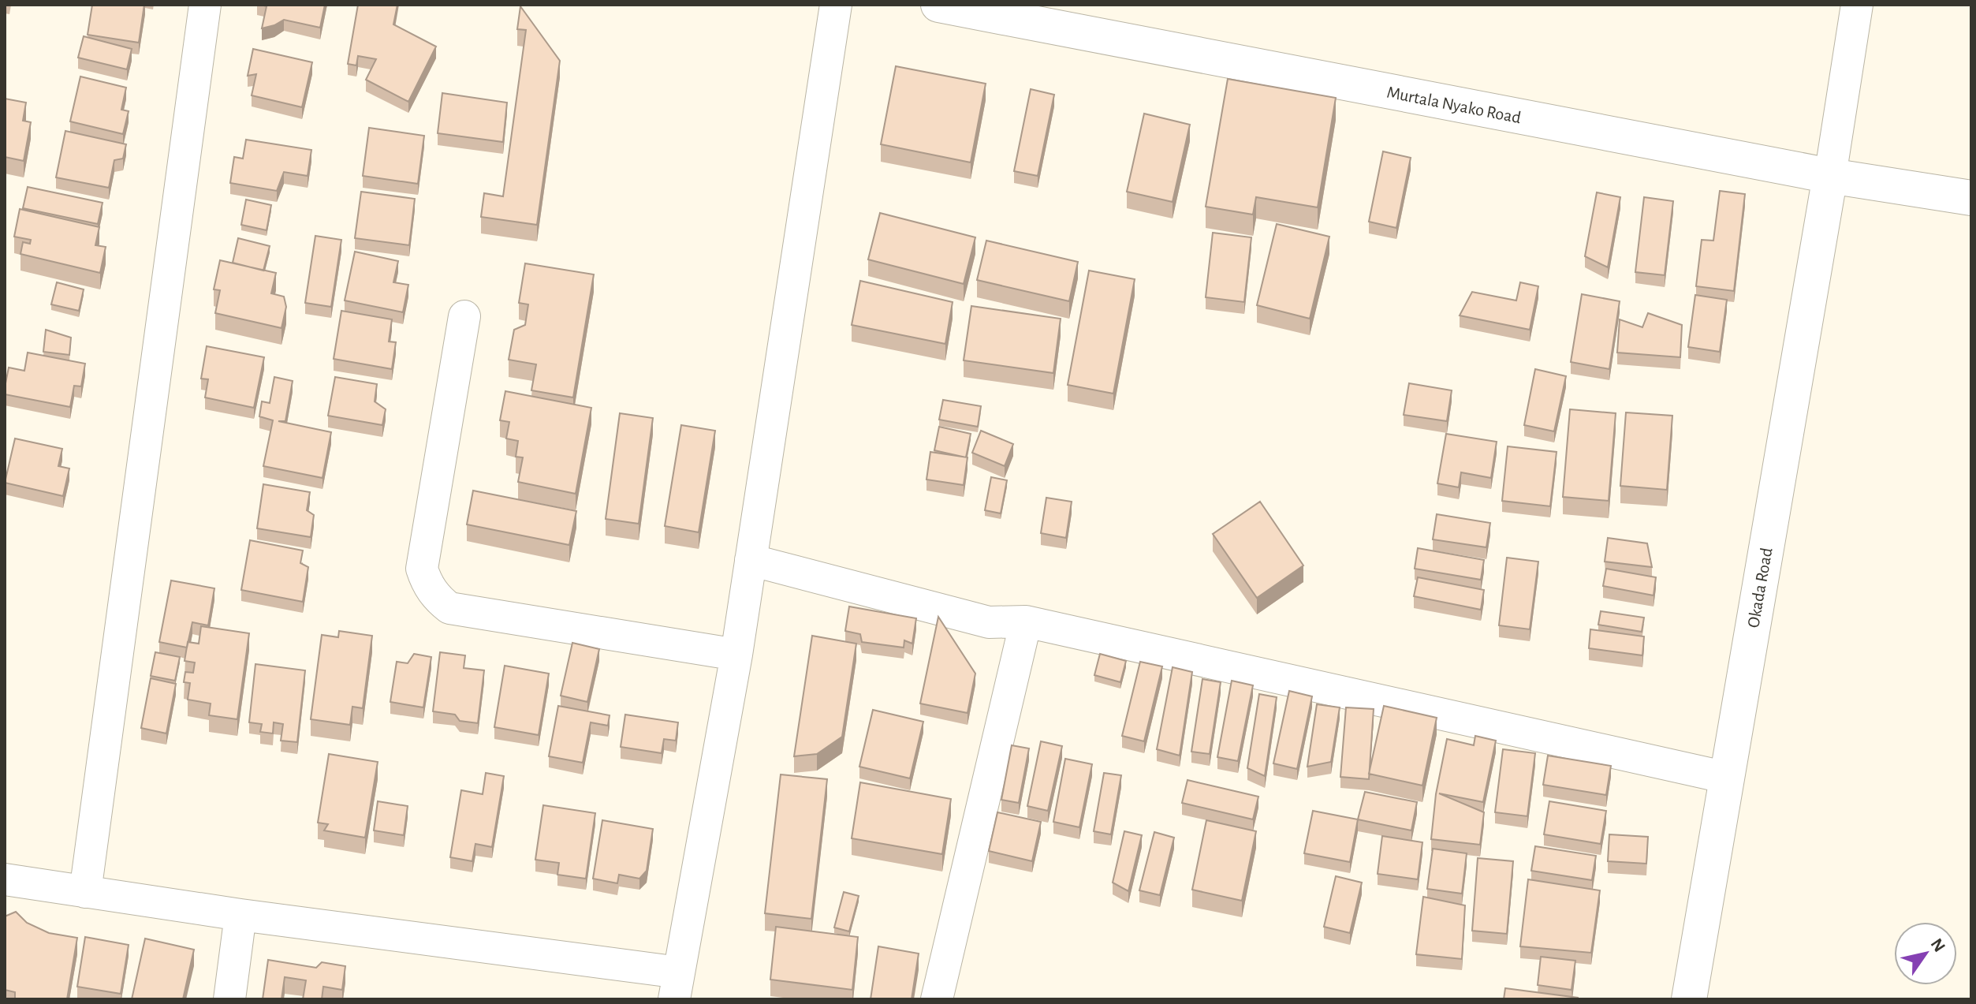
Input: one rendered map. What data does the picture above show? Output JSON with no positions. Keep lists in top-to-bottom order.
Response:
{
  "streets": {
    "street": ["Murtala Nyako Road", "Okada Road"]
  },
  "crossings": [
    ["Murtala Nyako Road", "Okada Road"]
  ],
  "north": "top right"
}
